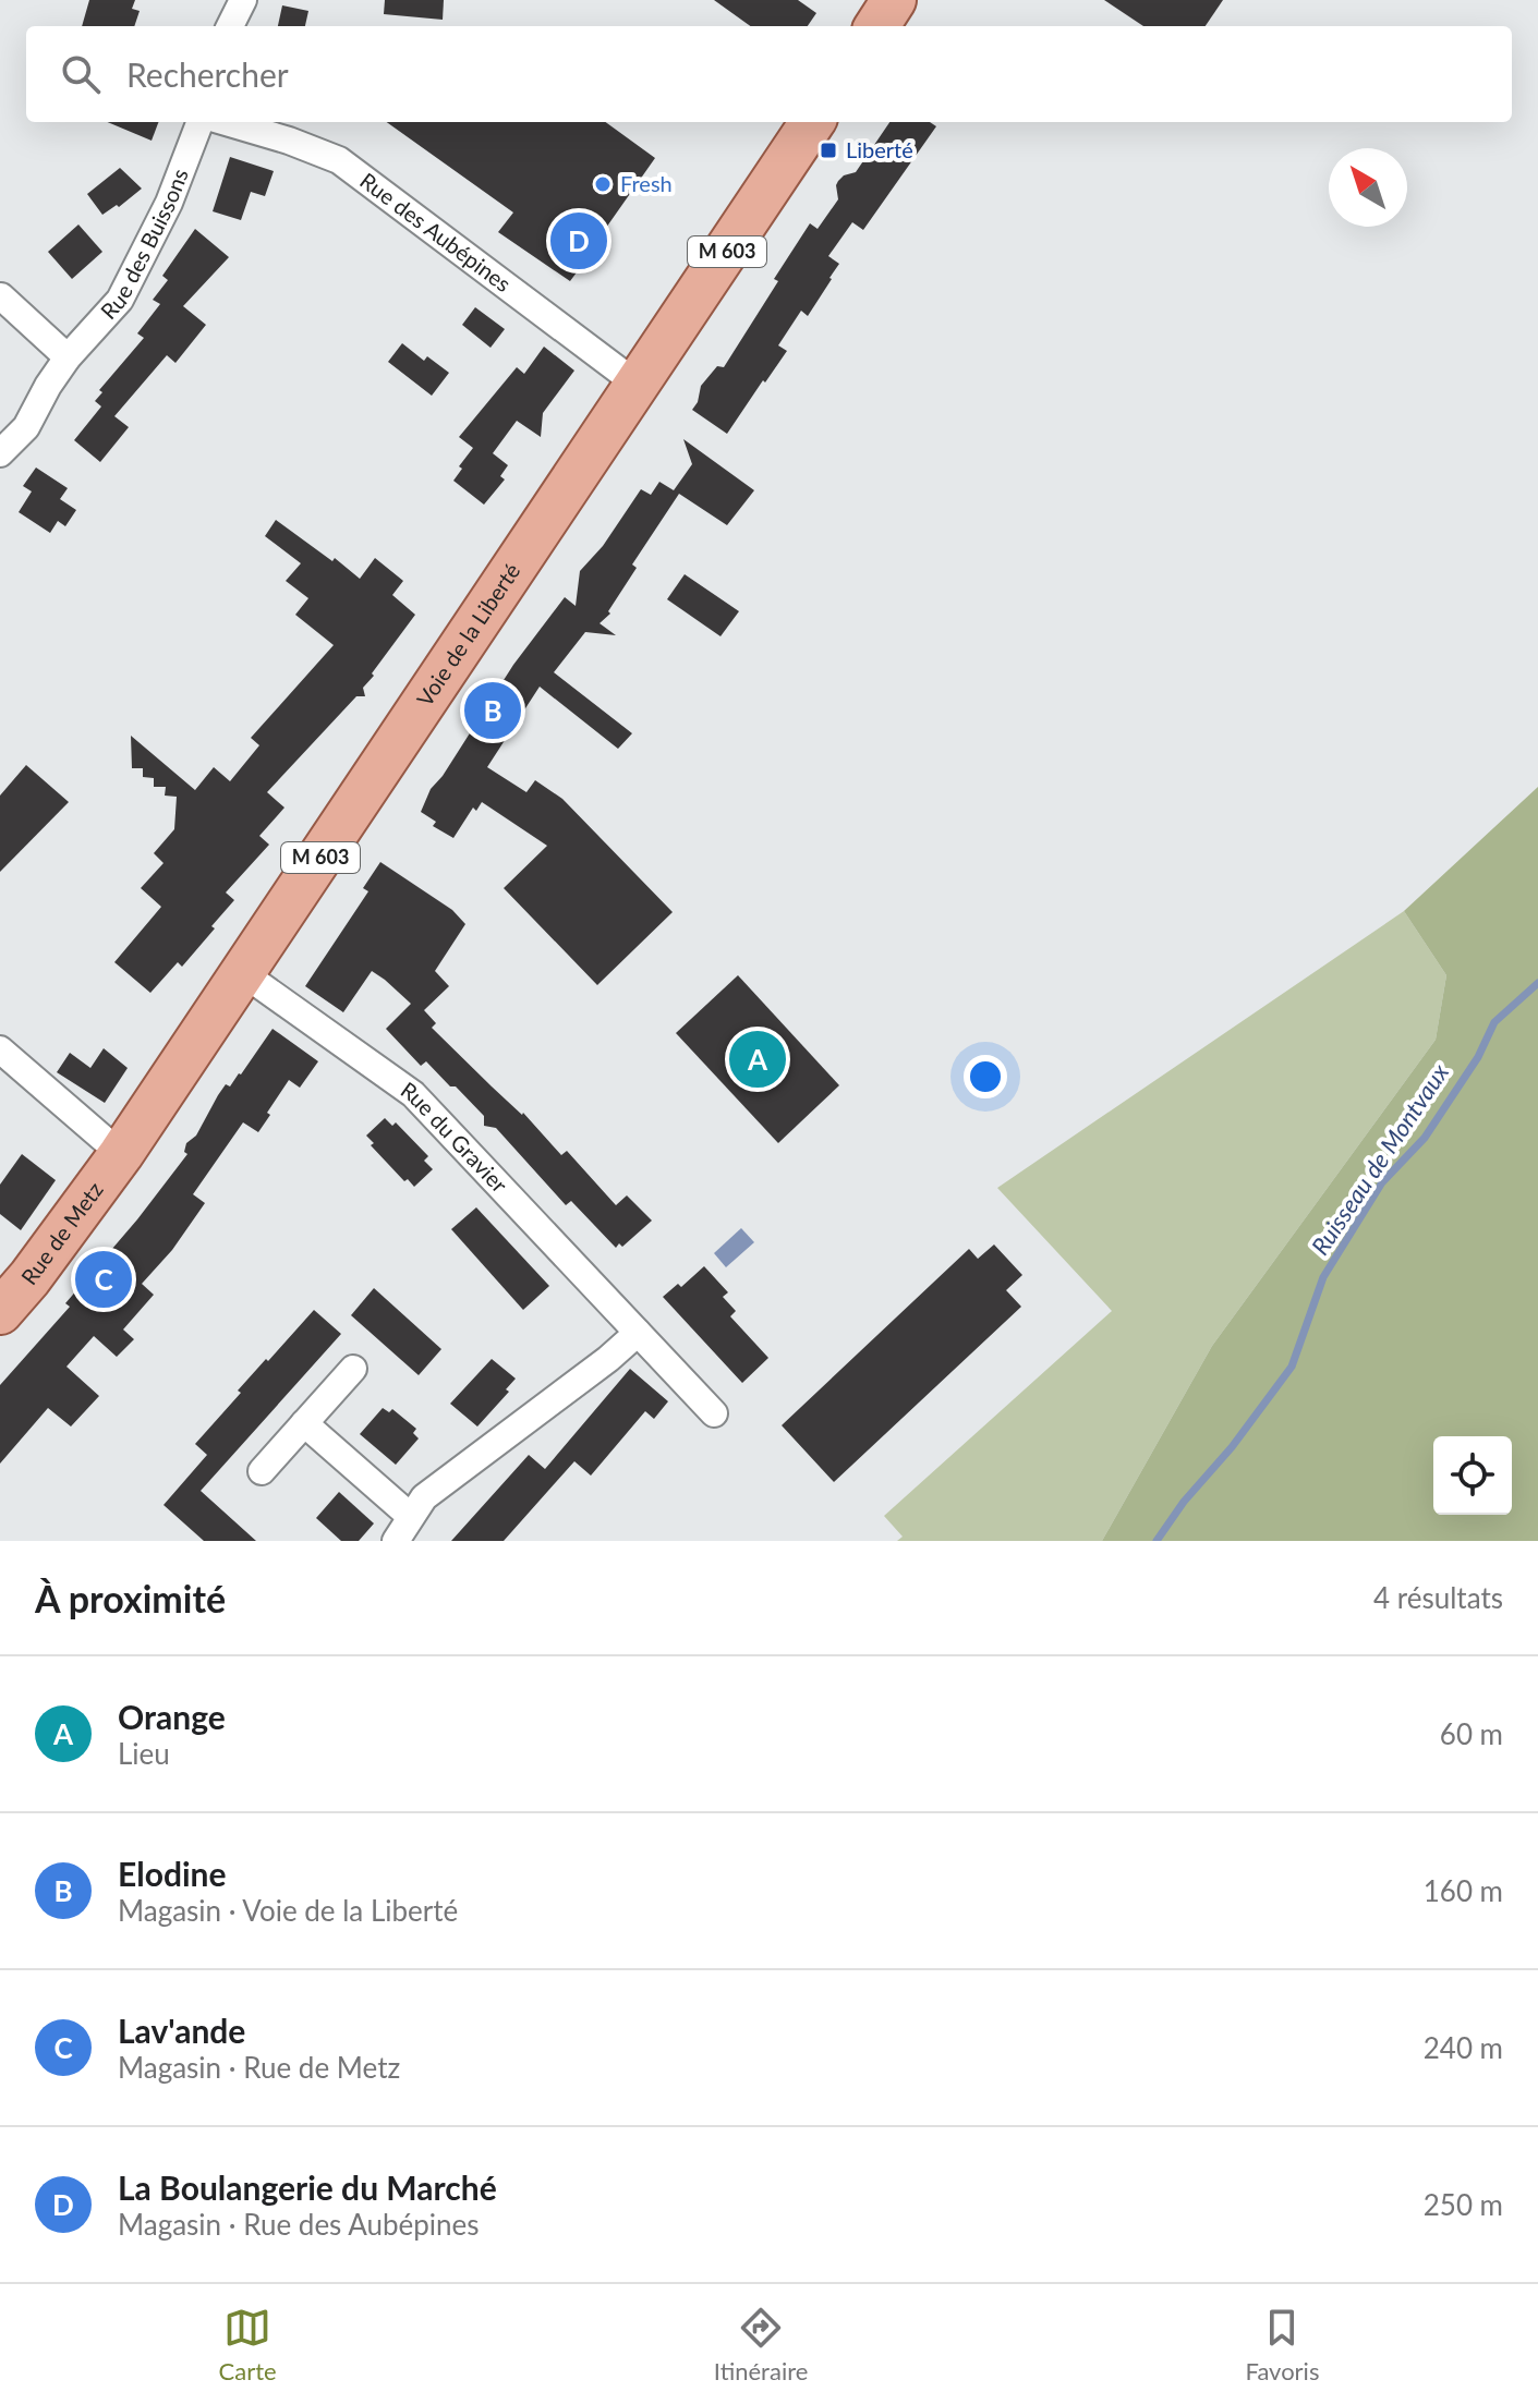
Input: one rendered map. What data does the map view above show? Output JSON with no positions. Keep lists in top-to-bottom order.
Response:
{
  "streets": {
    "main road": ["M 603", "Voie de la Liberté", "Rue de Metz"],
    "street": ["Rue des Aubépines", "Rue des Buissons", "Rue du Gravier"]
  },
  "crossings": [
    ["Rue des Aubépines", "Voie de la Liberté"],
    ["Voie de la Liberté", "Rue du Gravier"],
    ["Voie de la Liberté", "Rue de Metz"]
  ],
  "water": ["Ruisseau de Montvaux"],
  "places": {
    "transit": ["Liberté"],
    "other": ["Fresh"]
  },
  "north": "top left",
  "page": {
    "search": "Rechercher",
    "pins": [
      "D",
      "B",
      "A",
      "C"
    ],
    "heading": ["À proximité", "4 résultats"],
    "list": [
      {
        "mark": "A",
        "name": "Orange",
        "note": "Lieu",
        "value": "60 m"
      },
      {
        "mark": "B",
        "name": "Elodine",
        "note": "Magasin · Voie de la Liberté",
        "value": "160 m"
      },
      {
        "mark": "C",
        "name": "Lav'ande",
        "note": "Magasin · Rue de Metz",
        "value": "240 m"
      },
      {
        "mark": "D",
        "name": "La Boulangerie du Marché",
        "note": "Magasin · Rue des Aubépines",
        "value": "250 m"
      }
    ],
    "nav": ["Carte", "Itinéraire", "Favoris"]
  }
}
